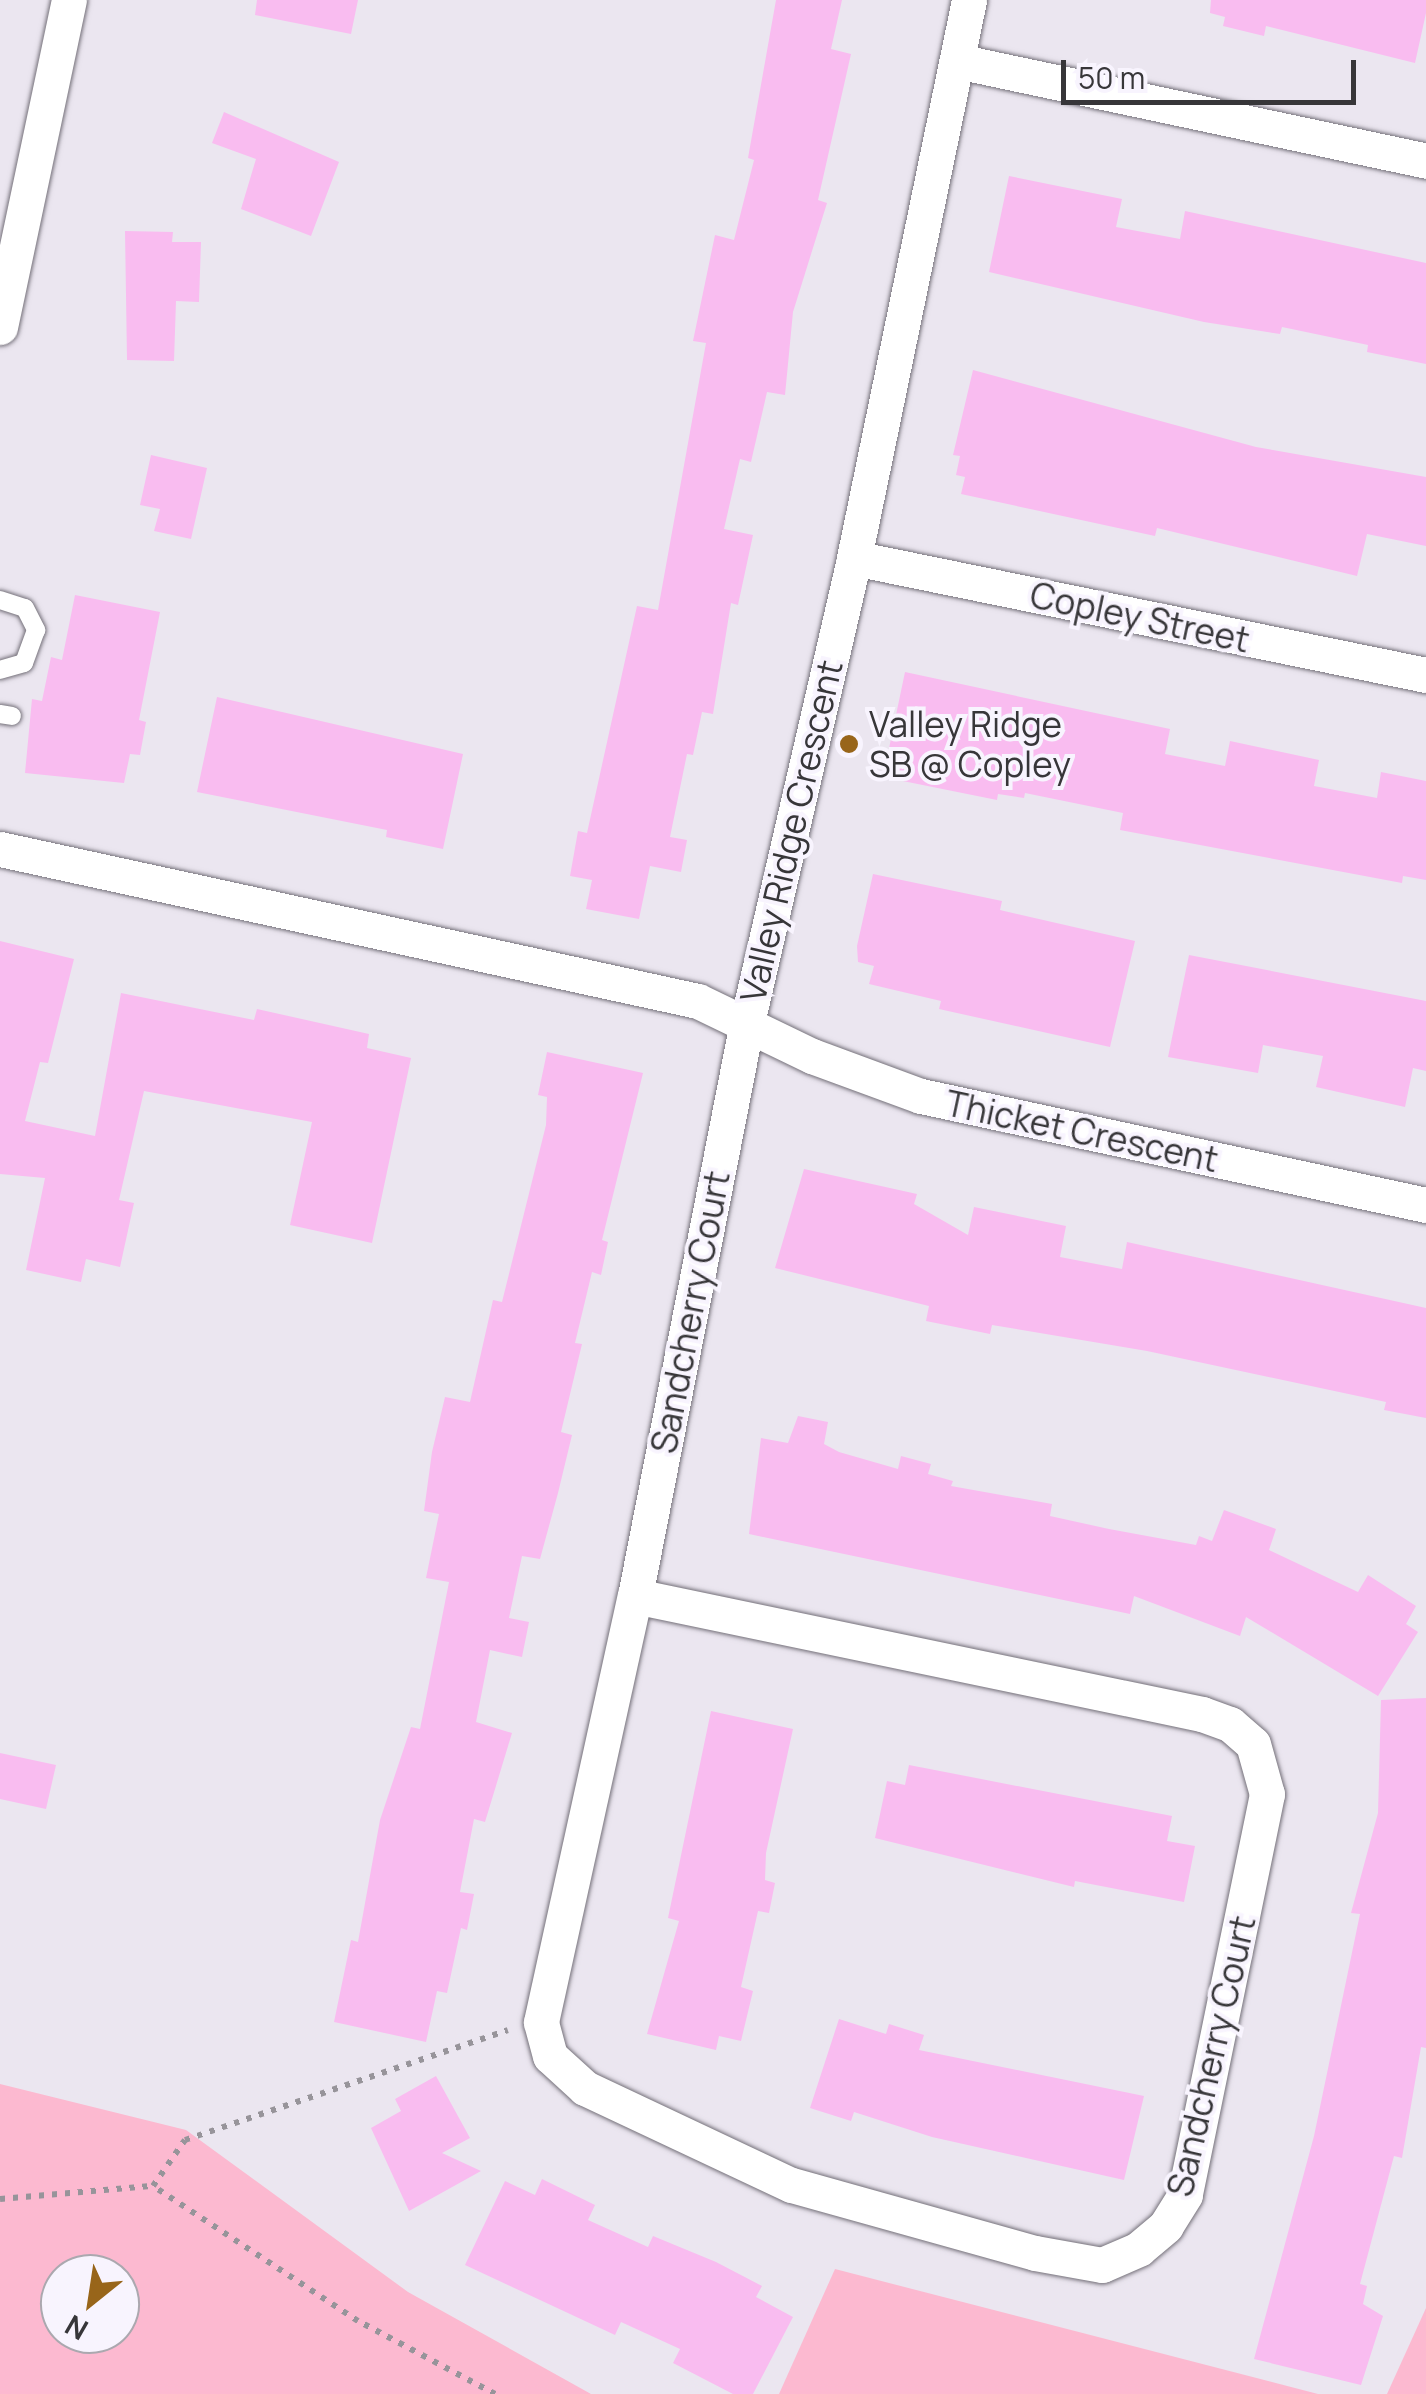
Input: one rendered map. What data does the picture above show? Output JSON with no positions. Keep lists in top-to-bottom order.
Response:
{
  "streets": {
    "street": [
      "Copley Street",
      "Valley Ridge Crescent",
      "Thicket Crescent",
      "Sandcherry Court"
    ]
  },
  "crossings": [
    ["Copley Street", "Valley Ridge Crescent"],
    ["Valley Ridge Crescent", "Thicket Crescent"],
    ["Valley Ridge Crescent", "Sandcherry Court"],
    ["Thicket Crescent", "Sandcherry Court"]
  ],
  "places": ["Valley Ridge SB @ Copley"],
  "scale_bar": "50 m",
  "north": "bottom left"
}
